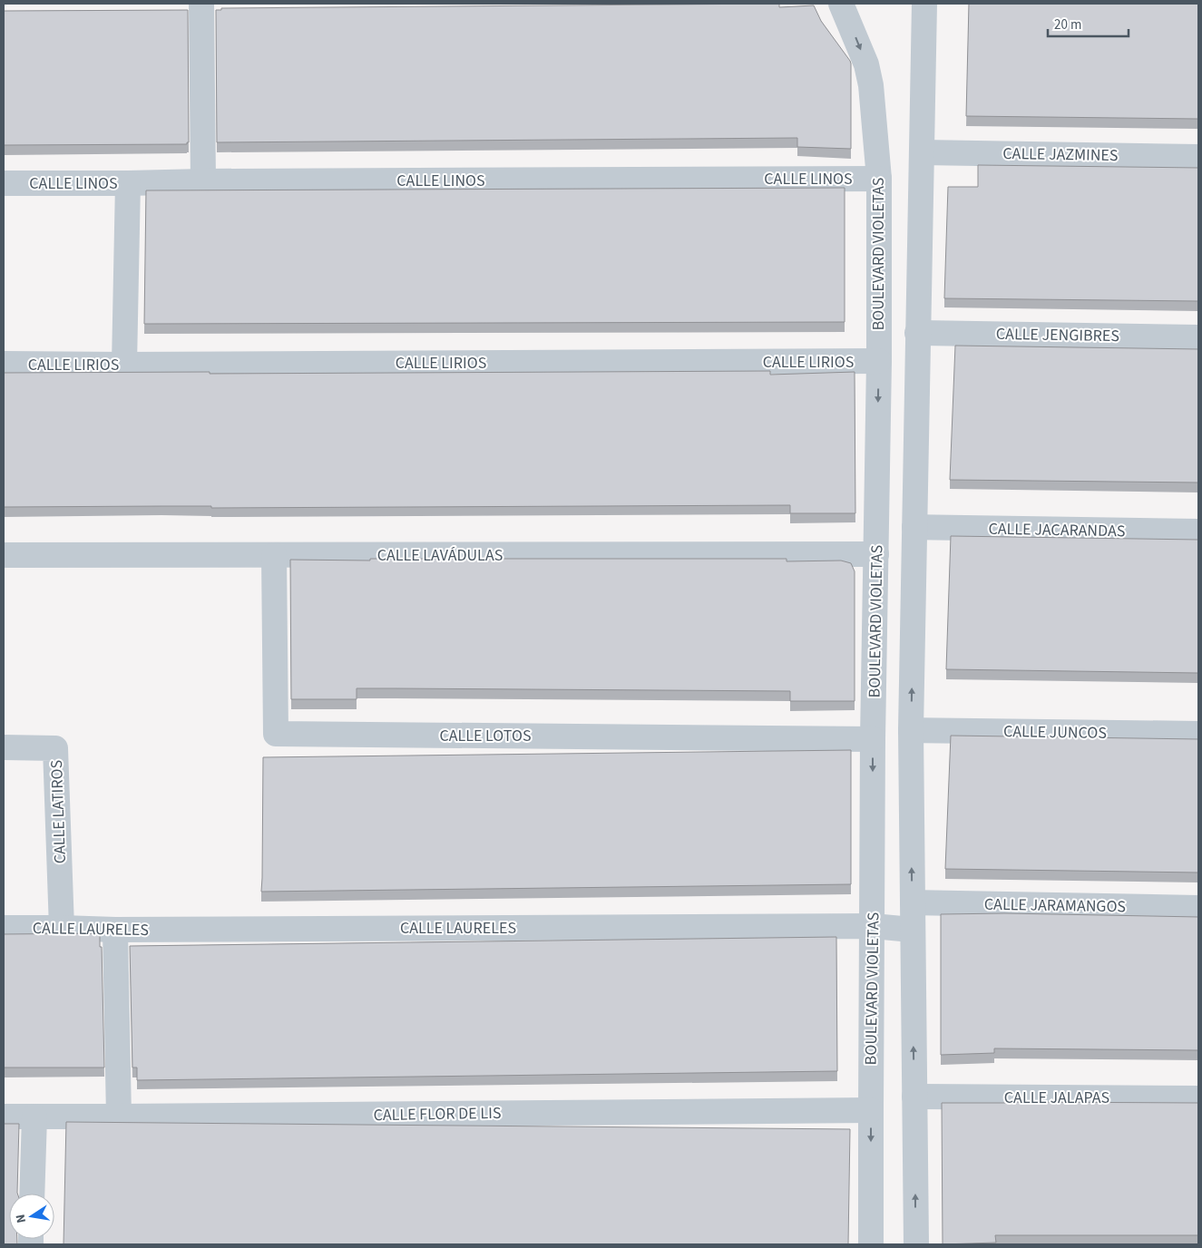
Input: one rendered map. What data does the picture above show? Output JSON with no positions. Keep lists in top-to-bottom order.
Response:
{
  "streets": {
    "street": [
      "CALLE JAZMINES",
      "CALLE LINOS",
      "BOULEVARD VIOLETAS",
      "CALLE JENGIBRES",
      "CALLE LIRIOS",
      "CALLE JACARANDAS",
      "CALLE LAVÁDULAS",
      "CALLE JUNCOS",
      "CALLE LOTOS",
      "CALLE LATIROS",
      "CALLE JARAMANGOS",
      "CALLE LAURELES",
      "CALLE JALAPAS",
      "CALLE FLOR DE LIS"
    ]
  },
  "crossings": [
    ["CALLE LINOS", "BOULEVARD VIOLETAS"],
    ["BOULEVARD VIOLETAS", "CALLE LIRIOS"],
    ["BOULEVARD VIOLETAS", "CALLE LAVÁDULAS"],
    ["BOULEVARD VIOLETAS", "CALLE LOTOS"],
    ["BOULEVARD VIOLETAS", "CALLE LAURELES"],
    ["BOULEVARD VIOLETAS", "CALLE FLOR DE LIS"],
    ["CALLE LAVÁDULAS", "CALLE LOTOS"],
    ["CALLE LATIROS", "CALLE LAURELES"]
  ],
  "scale_bar": "20 m",
  "north": "left"
}
